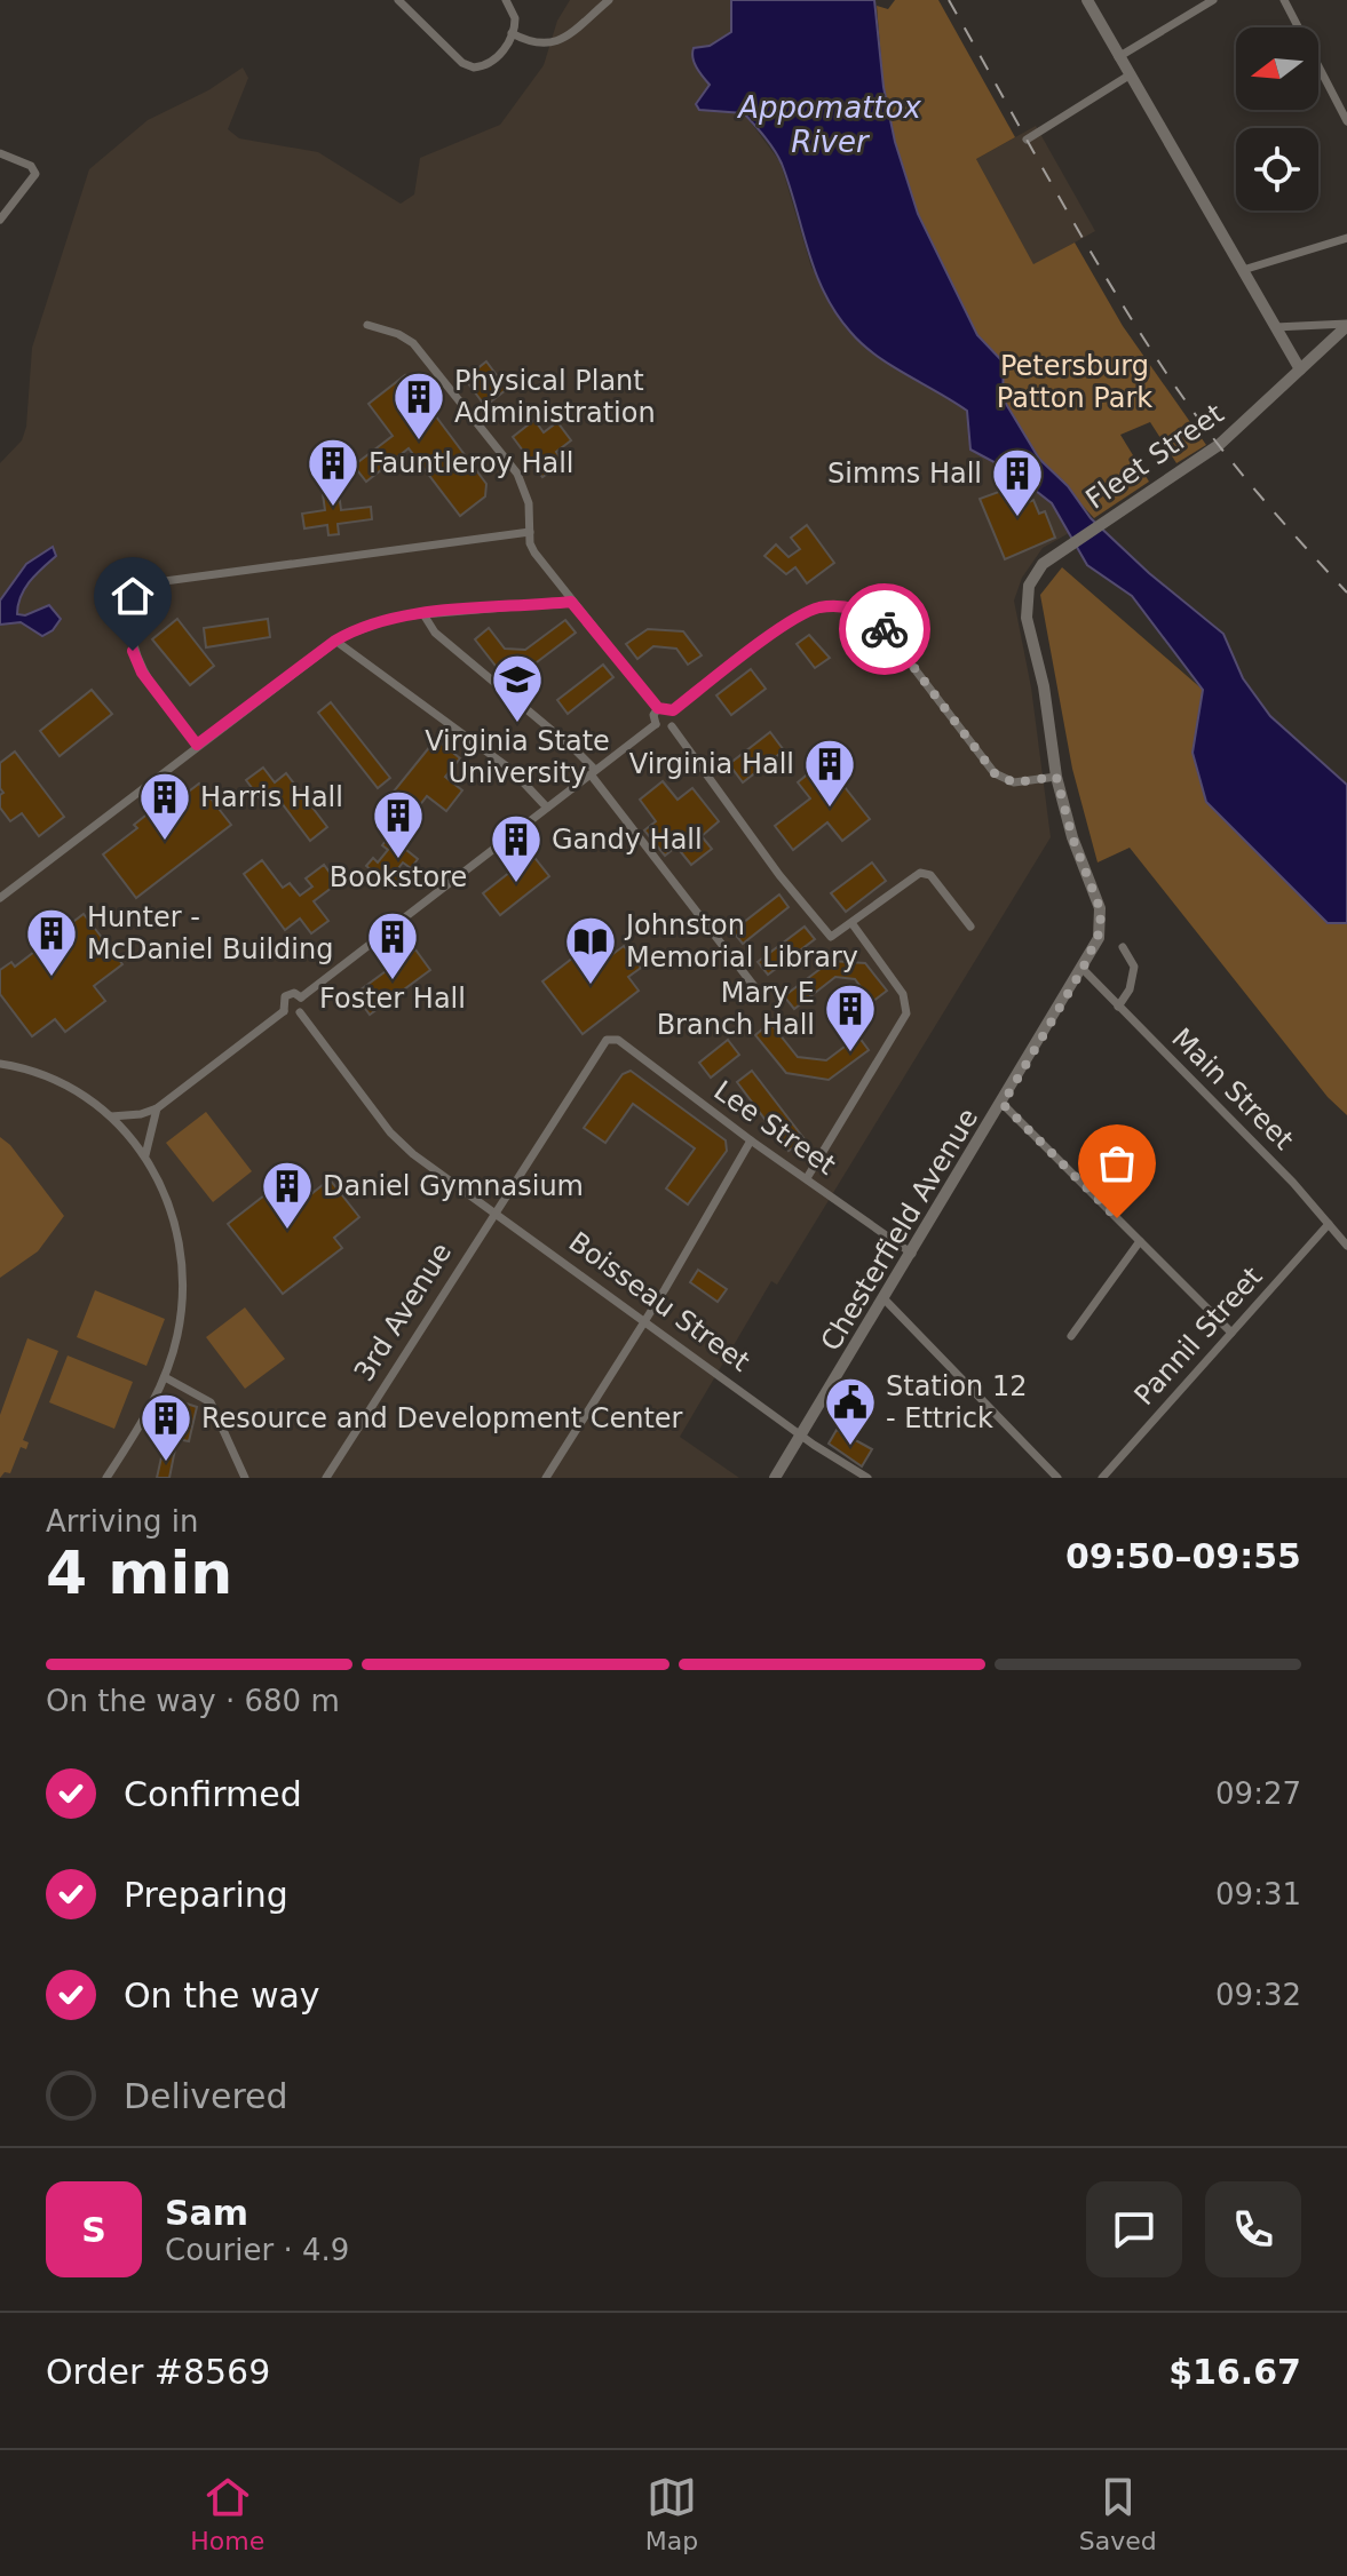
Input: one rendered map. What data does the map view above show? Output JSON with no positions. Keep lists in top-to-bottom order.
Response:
{
  "streets": {
    "main road": ["Fleet Street", "Chesterfield Avenue"],
    "street": [
      "Main Street",
      "Lee Street",
      "Boisseau Street",
      "3rd Avenue",
      "Pannil Street"
    ]
  },
  "crossings": [
    ["Fleet Street", "Chesterfield Avenue"],
    ["Main Street", "Chesterfield Avenue"],
    ["Main Street", "Pannil Street"],
    ["Lee Street", "Chesterfield Avenue"],
    ["Lee Street", "3rd Avenue"],
    ["Chesterfield Avenue", "Boisseau Street"],
    ["Boisseau Street", "3rd Avenue"]
  ],
  "water": ["Appomattox River"],
  "parks": ["Petersburg Patton Park"],
  "places": {
    "building": [
      "Physical Plant Administration",
      "Fauntleroy Hall",
      "Simms Hall",
      "Virginia Hall",
      "Harris Hall",
      "Bookstore",
      "Gandy Hall",
      "Hunter - McDaniel Building",
      "Foster Hall",
      "Mary E Branch Hall",
      "Daniel Gymnasium",
      "Resource and Development Center"
    ],
    "school or university": ["Virginia State University"],
    "library": ["Johnston Memorial Library"],
    "public building": ["Station 12 - Ettrick"]
  },
  "north": "left",
  "page": {
    "heading": ["4 min", "Arriving in", "09:50–09:55"],
    "panel": [
      "Sam",
      "Courier · 4.9",
      "Order #8569",
      "$16.67"
    ],
    "bar": "On the way · 680 m",
    "list": [
      ["Confirmed", "09:27"],
      ["Preparing", "09:31"],
      ["On the way", "09:32"],
      "Delivered"
    ],
    "round": "S",
    "tabs": ["Home", "Map", "Saved"]
  }
}
